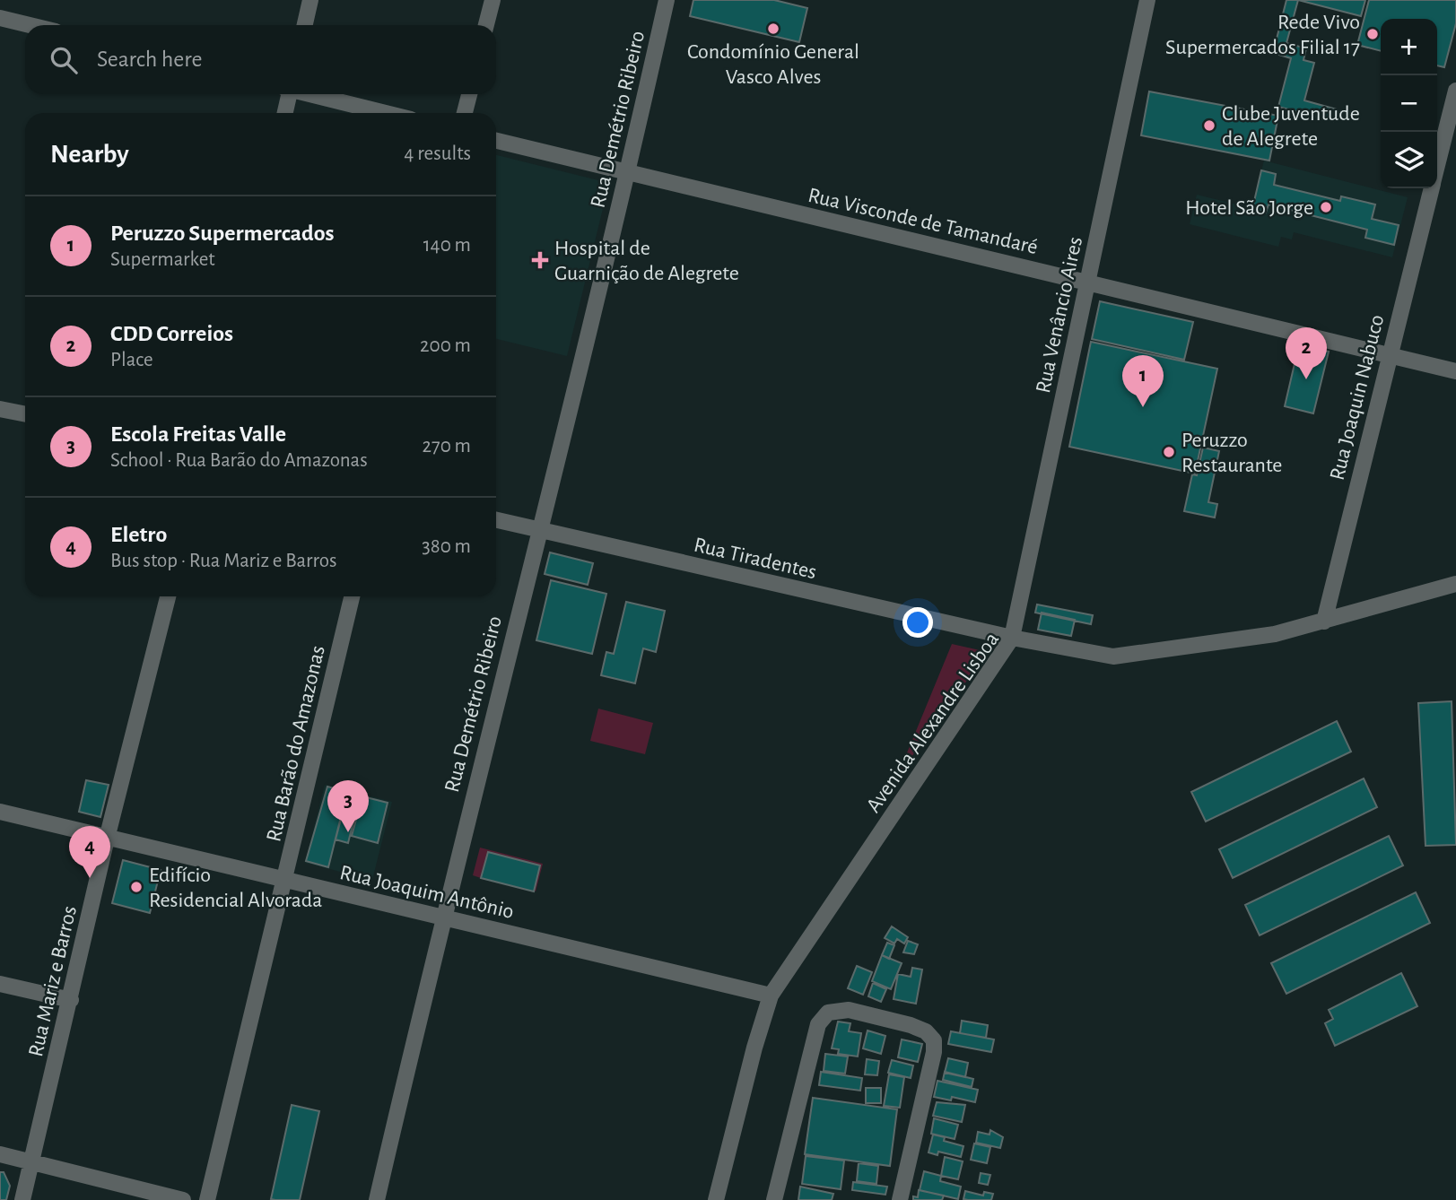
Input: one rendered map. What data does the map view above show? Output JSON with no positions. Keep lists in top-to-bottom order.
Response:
{
  "streets": {
    "street": [
      "Rua Demétrio Ribeiro",
      "Rua Visconde de Tamandaré",
      "Rua Venâncio Aires",
      "Rua Joaquin Nabuco",
      "Rua Tiradentes",
      "Avenida Alexandre Lisboa",
      "Rua Barão do Amazonas",
      "Rua Joaquim Antônio",
      "Rua Mariz e Barros"
    ]
  },
  "crossings": [
    ["Rua Demétrio Ribeiro", "Rua Visconde de Tamandaré"],
    ["Rua Demétrio Ribeiro", "Rua Tiradentes"],
    ["Rua Demétrio Ribeiro", "Rua Joaquim Antônio"],
    ["Rua Visconde de Tamandaré", "Rua Venâncio Aires"],
    ["Rua Visconde de Tamandaré", "Rua Joaquin Nabuco"],
    ["Rua Venâncio Aires", "Rua Tiradentes"],
    ["Rua Venâncio Aires", "Avenida Alexandre Lisboa"],
    ["Rua Joaquin Nabuco", "Avenida Alexandre Lisboa"],
    ["Rua Tiradentes", "Avenida Alexandre Lisboa"],
    ["Avenida Alexandre Lisboa", "Rua Joaquim Antônio"],
    ["Rua Barão do Amazonas", "Rua Joaquim Antônio"],
    ["Rua Joaquim Antônio", "Rua Mariz e Barros"]
  ],
  "places": {
    "other": [
      "Condomínio General Vasco Alves",
      "Rede Vivo Supermercados Filial 17",
      "Clube Juventude de Alegrete",
      "Hotel São Jorge",
      "Peruzzo Restaurante",
      "Edifício Residencial Alvorada"
    ],
    "health": ["Hospital de Guarnição de Alegrete"]
  },
  "page": {
    "map_buttons": ["+", "−"],
    "search": "Search here",
    "heading": ["Nearby", "4 results"],
    "list": [
      {
        "mark": "1",
        "name": "Peruzzo Supermercados",
        "note": "Supermarket",
        "value": "140 m"
      },
      {
        "mark": "2",
        "name": "CDD Correios",
        "note": "Place",
        "value": "200 m"
      },
      {
        "mark": "3",
        "name": "Escola Freitas Valle",
        "note": "School · Rua Barão do Amazonas",
        "value": "270 m"
      },
      {
        "mark": "4",
        "name": "Eletro",
        "note": "Bus stop · Rua Mariz e Barros",
        "value": "380 m"
      }
    ],
    "pins": [
      "2",
      "1",
      "3",
      "4"
    ]
  }
}
